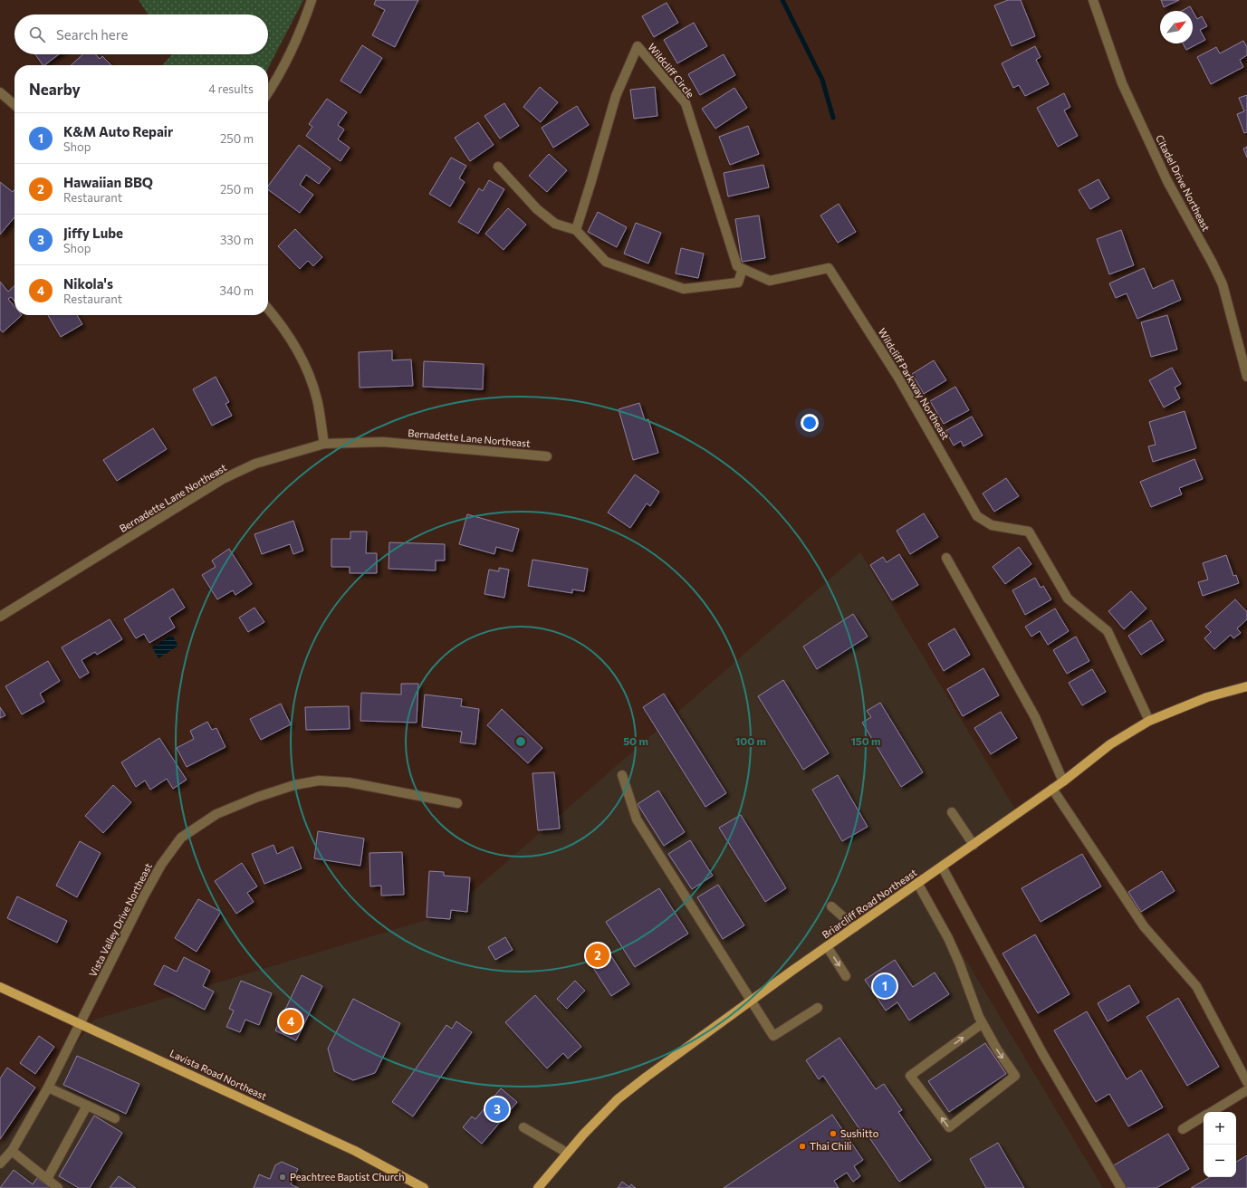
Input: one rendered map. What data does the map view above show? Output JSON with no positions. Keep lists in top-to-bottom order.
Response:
{
  "streets": {
    "main road": ["Briarcliff Road Northeast", "Lavista Road Northeast"],
    "street": [
      "Wildcliff Circle",
      "Citadel Drive Northeast",
      "Wildcliff Parkway Northeast",
      "Bernadette Lane Northeast",
      "Vista Valley Drive Northeast"
    ]
  },
  "crossings": [
    ["Wildcliff Circle", "Wildcliff Parkway Northeast"],
    ["Wildcliff Parkway Northeast", "Briarcliff Road Northeast"],
    ["Vista Valley Drive Northeast", "Lavista Road Northeast"]
  ],
  "places": ["Sushitto", "Thai Chili", "Peachtree Baptist Church"],
  "north": "top right",
  "page": {
    "search": "Search here",
    "heading": ["Nearby", "4 results"],
    "list": [
      {
        "mark": "1",
        "name": "K&M Auto Repair",
        "note": "Shop",
        "value": "250 m"
      },
      {
        "mark": "2",
        "name": "Hawaiian BBQ",
        "note": "Restaurant",
        "value": "250 m"
      },
      {
        "mark": "3",
        "name": "Jiffy Lube",
        "note": "Shop",
        "value": "330 m"
      },
      {
        "mark": "4",
        "name": "Nikola's",
        "note": "Restaurant",
        "value": "340 m"
      }
    ],
    "pins": [
      "2",
      "1",
      "4",
      "3"
    ],
    "map_buttons": ["+", "−"]
  },
  "rings": ["50 m", "100 m", "150 m"]
}
